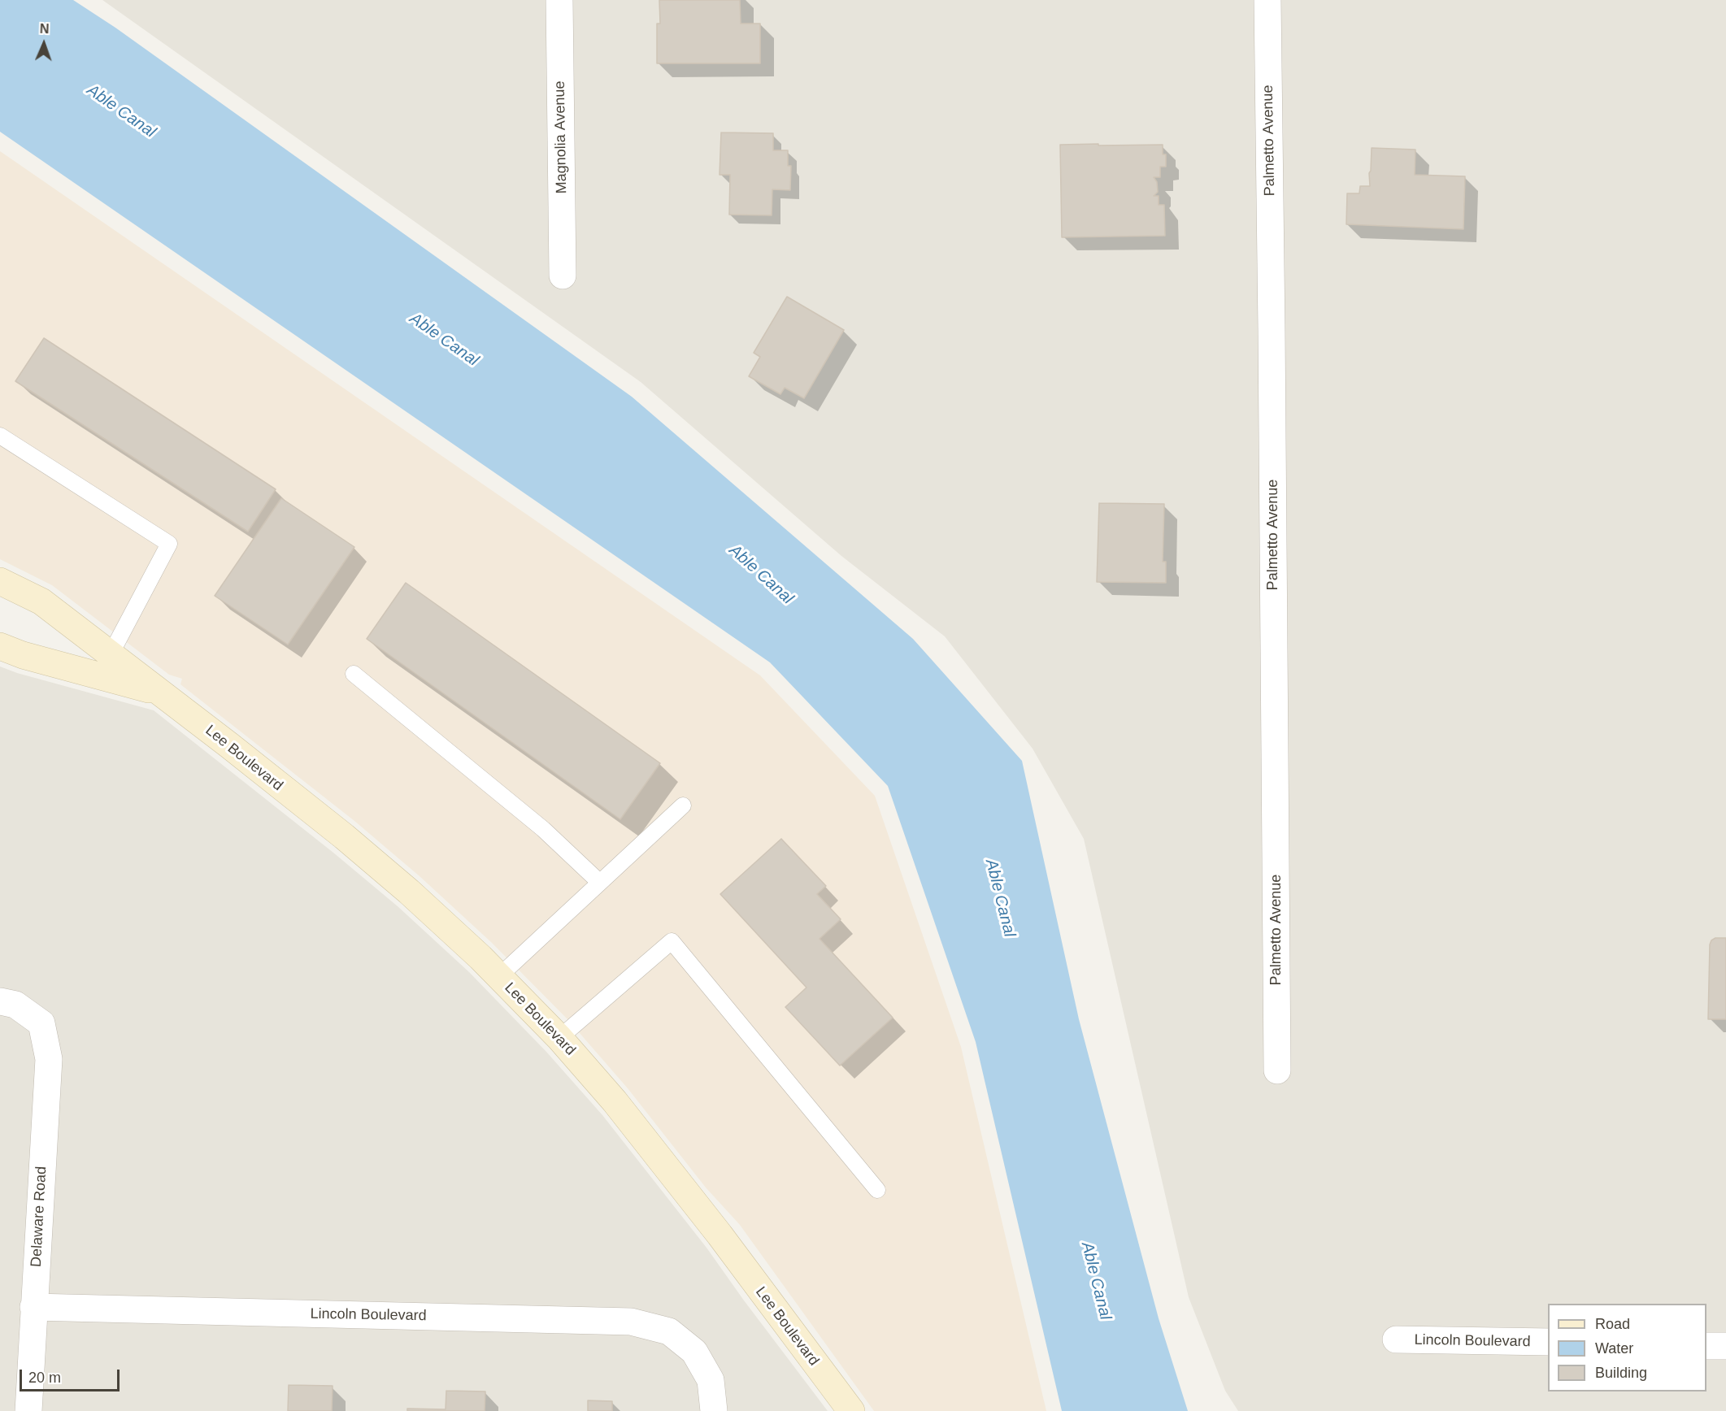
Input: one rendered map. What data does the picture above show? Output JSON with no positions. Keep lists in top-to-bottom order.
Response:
{
  "streets": {
    "main road": ["Lee Boulevard"],
    "street": [
      "Magnolia Avenue",
      "Palmetto Avenue",
      "Delaware Road",
      "Lincoln Boulevard"
    ]
  },
  "crossings": [
    ["Delaware Road", "Lincoln Boulevard"]
  ],
  "water": ["Able Canal"],
  "legend": ["Road", "Water", "Building"],
  "scale_bar": "20 m",
  "north": "top"
}
